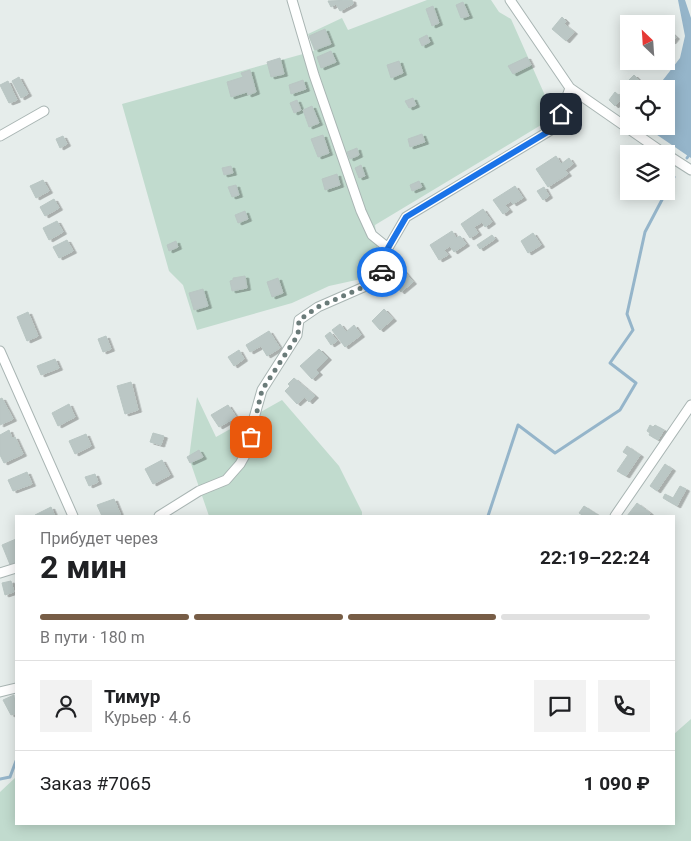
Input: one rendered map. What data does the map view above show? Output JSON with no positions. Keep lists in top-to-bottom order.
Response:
{
  "north": "top left",
  "page": {
    "heading": ["2 мин", "Прибудет через", "22:19–22:24"],
    "panel": [
      "Тимур",
      "Курьер · 4.6",
      "Заказ #7065",
      "1 090 ₽"
    ],
    "bar": "В пути · 180 m"
  }
}
